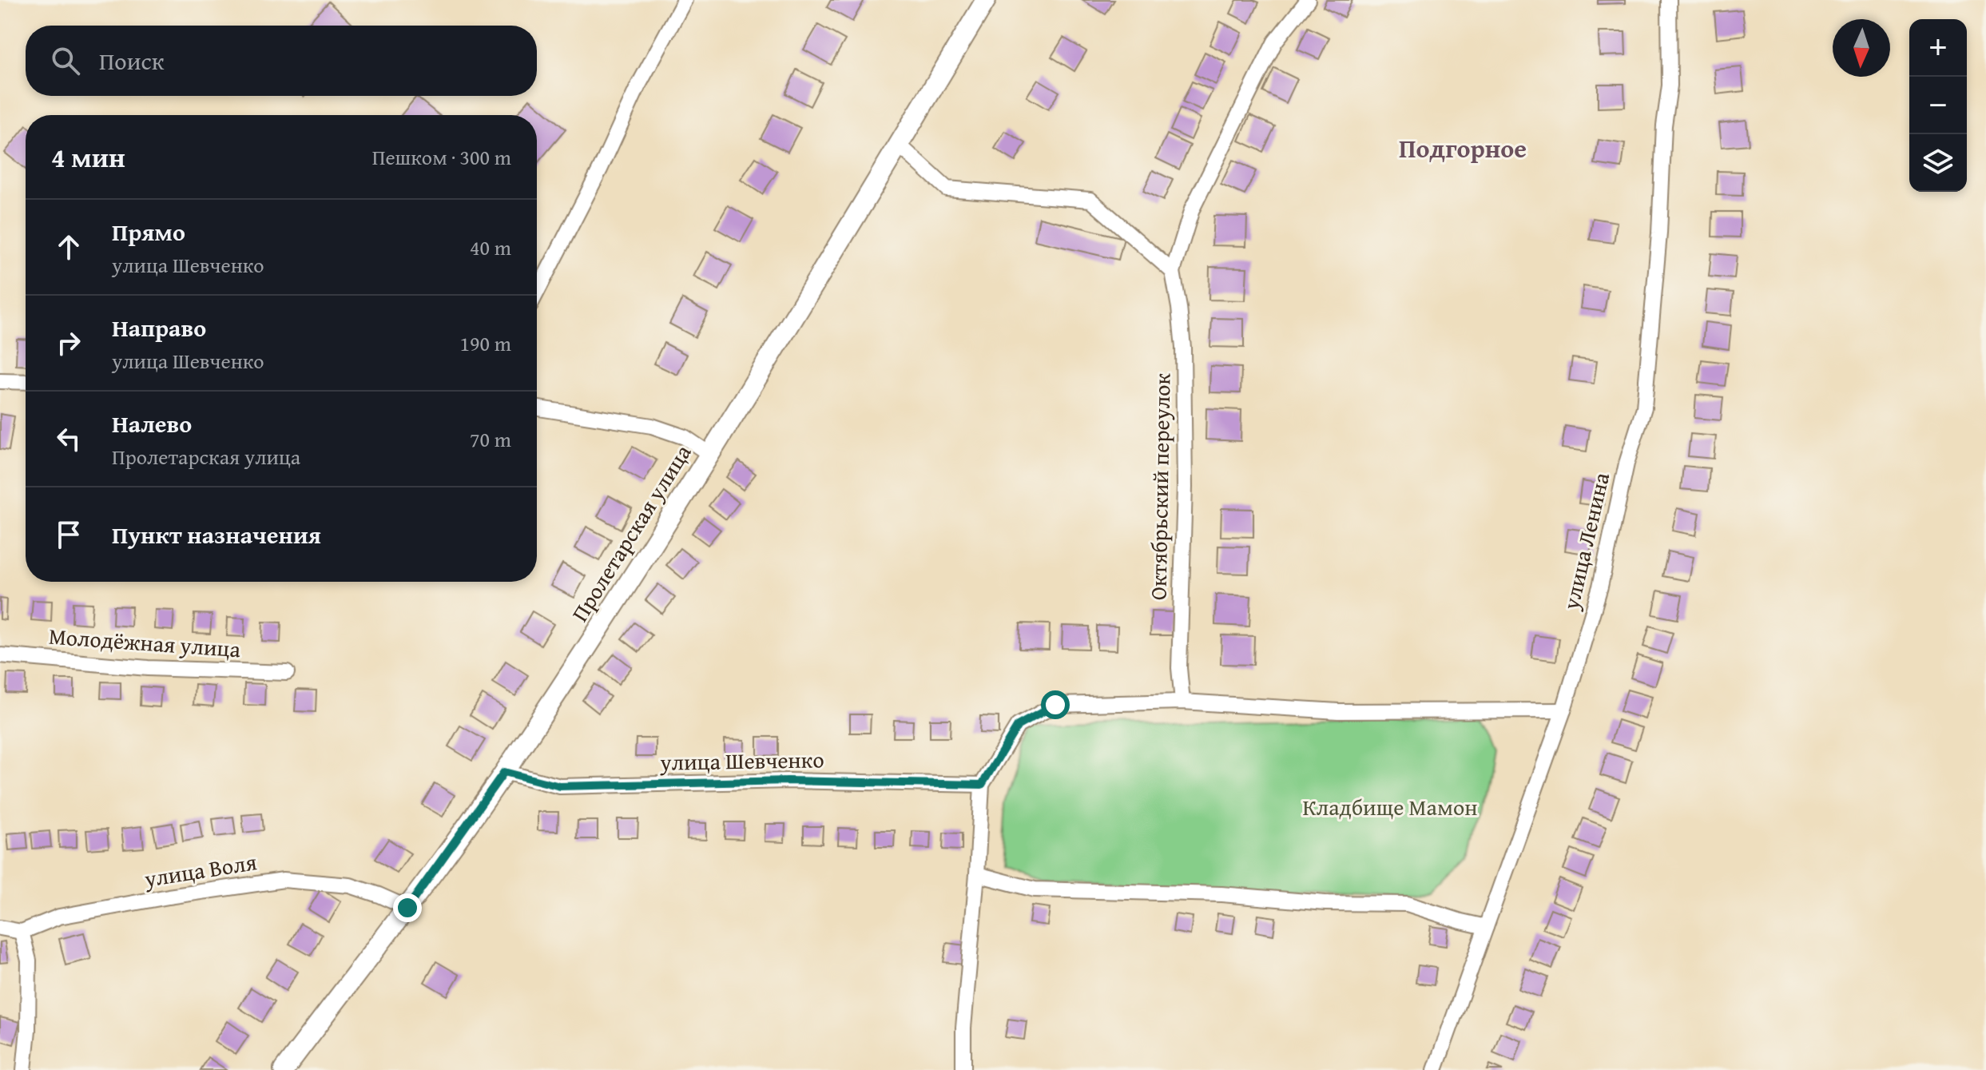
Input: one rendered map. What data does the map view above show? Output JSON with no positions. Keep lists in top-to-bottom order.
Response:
{
  "streets": {
    "street": [
      "Октябрьский переулок",
      "Пролетарская улица",
      "улица Ленина",
      "Молодёжная улица",
      "улица Шевченко",
      "улица Воля"
    ]
  },
  "crossings": [
    ["Пролетарская улица", "улица Шевченко"],
    ["Пролетарская улица", "улица Воля"]
  ],
  "districts": ["Подгорное"],
  "parks": ["Кладбище Мамон"],
  "north": "bottom",
  "page": {
    "map_buttons": ["+", "−"],
    "search": "Поиск",
    "heading": ["4 мин", "Пешком · 300 m"],
    "list": [
      ["Прямо", "улица Шевченко", "40 m"],
      ["Направо", "улица Шевченко", "190 m"],
      ["Налево", "Пролетарская улица", "70 m"],
      "Пункт назначения"
    ]
  }
}
